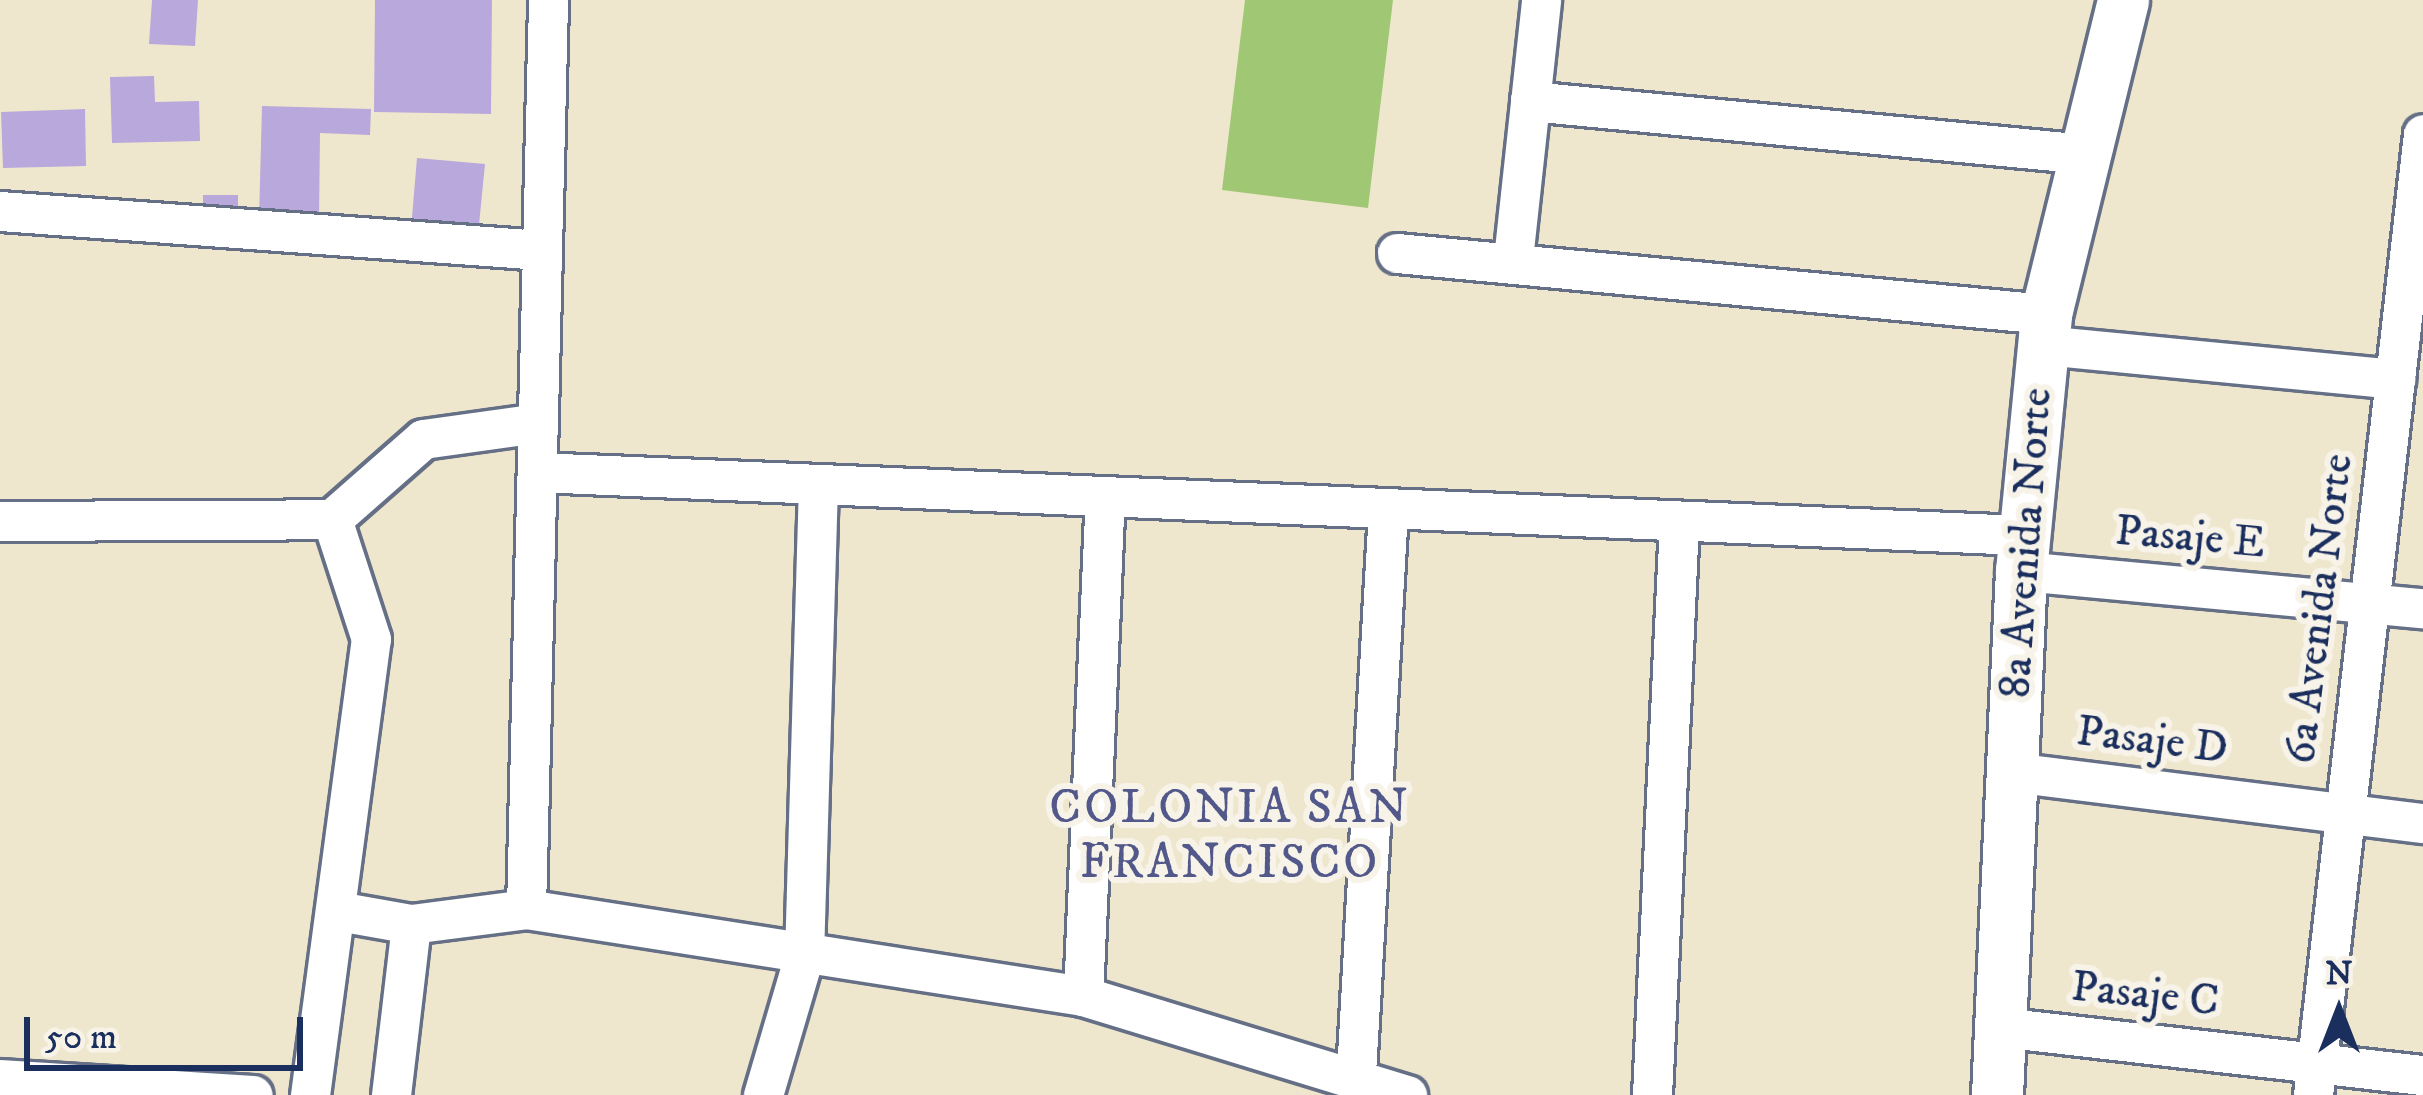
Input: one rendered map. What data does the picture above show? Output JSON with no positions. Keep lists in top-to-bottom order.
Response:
{
  "streets": {
    "street": [
      "Pasaje E",
      "8a Avenida Norte",
      "6a Avenida Norte",
      "Pasaje D",
      "Pasaje C"
    ]
  },
  "crossings": [
    ["Pasaje E", "8a Avenida Norte"],
    ["Pasaje E", "6a Avenida Norte"],
    ["8a Avenida Norte", "Pasaje D"],
    ["8a Avenida Norte", "Pasaje C"],
    ["6a Avenida Norte", "Pasaje D"],
    ["6a Avenida Norte", "Pasaje C"]
  ],
  "districts": ["COLONIA SAN FRANCISCO"],
  "scale_bar": "50 m",
  "north": "top"
}
